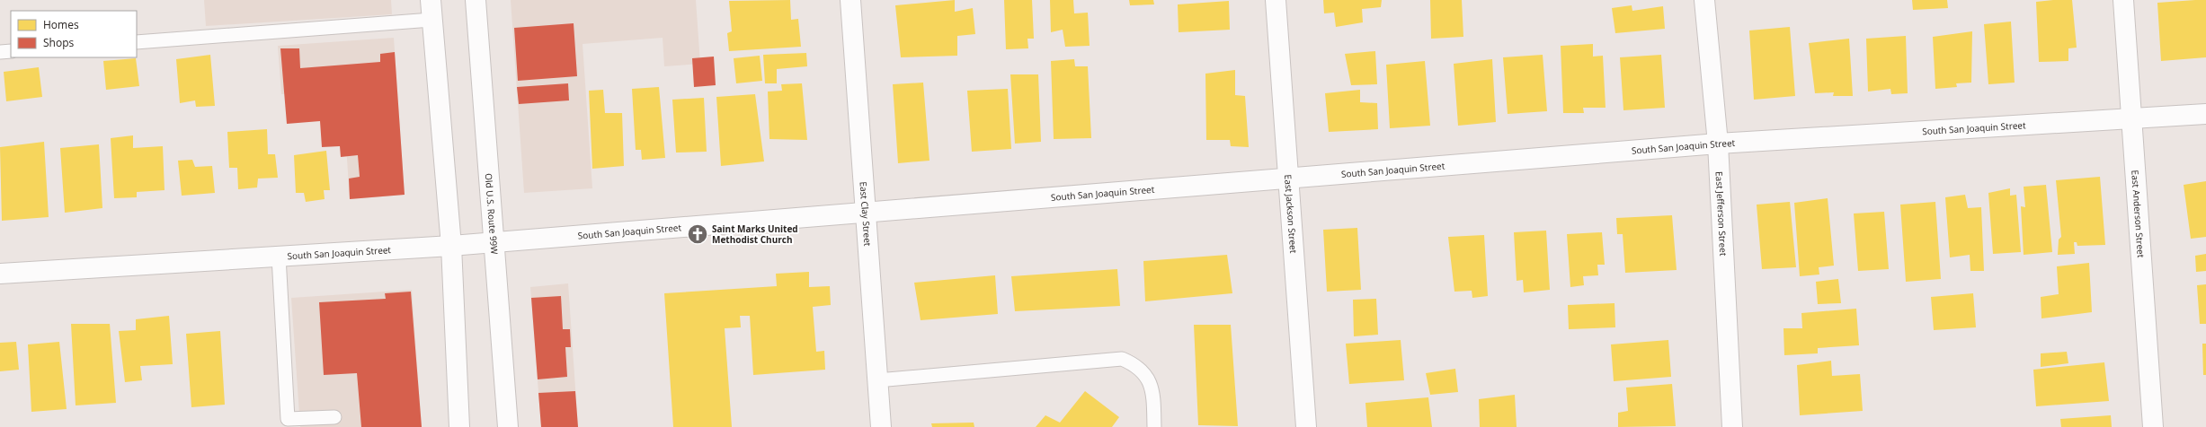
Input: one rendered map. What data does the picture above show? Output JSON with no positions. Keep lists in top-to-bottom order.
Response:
{
  "streets": {
    "street": [
      "South San Joaquin Street",
      "Old U.S. Route 99W",
      "East Clay Street",
      "East Jackson Street",
      "East Jefferson Street",
      "East Anderson Street"
    ]
  },
  "crossings": [
    ["South San Joaquin Street", "Old U.S. Route 99W"],
    ["South San Joaquin Street", "East Clay Street"],
    ["South San Joaquin Street", "East Jackson Street"],
    ["South San Joaquin Street", "East Jefferson Street"],
    ["South San Joaquin Street", "East Anderson Street"]
  ],
  "places": {
    "church": ["Saint Marks United Methodist Church"]
  },
  "legend": ["Homes", "Shops"]
}
